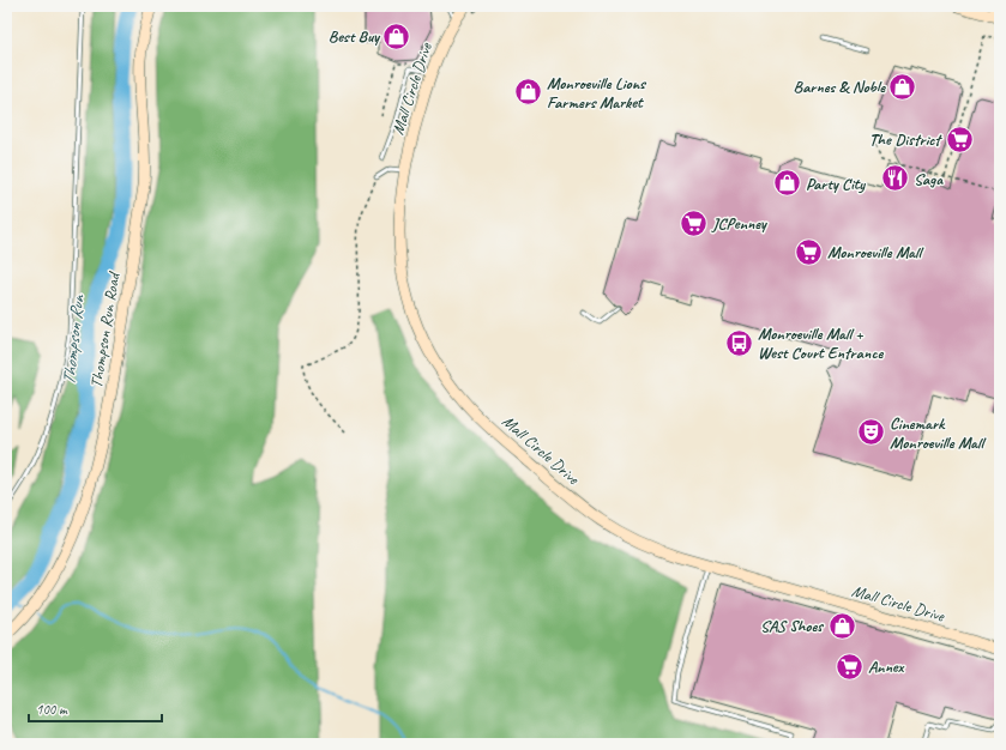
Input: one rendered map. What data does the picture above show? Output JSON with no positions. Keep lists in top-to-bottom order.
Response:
{
  "streets": {
    "street": ["Mall Circle Drive", "Thompson Run Road"]
  },
  "water": ["Thompson Run"],
  "places": {
    "shop": [
      "Best Buy",
      "Barnes & Noble",
      "Monroeville Lions Farmers Market",
      "Party City",
      "SAS Shoes"
    ],
    "supermarket": [
      "The District",
      "JCPenney",
      "Monroeville Mall",
      "Annex"
    ],
    "restaurant": ["Saga"],
    "bus stop": ["Monroeville Mall + West Court Entrance"],
    "theatre": ["Cinemark Monroeville Mall"]
  },
  "scale_bar": "100 m"
}
